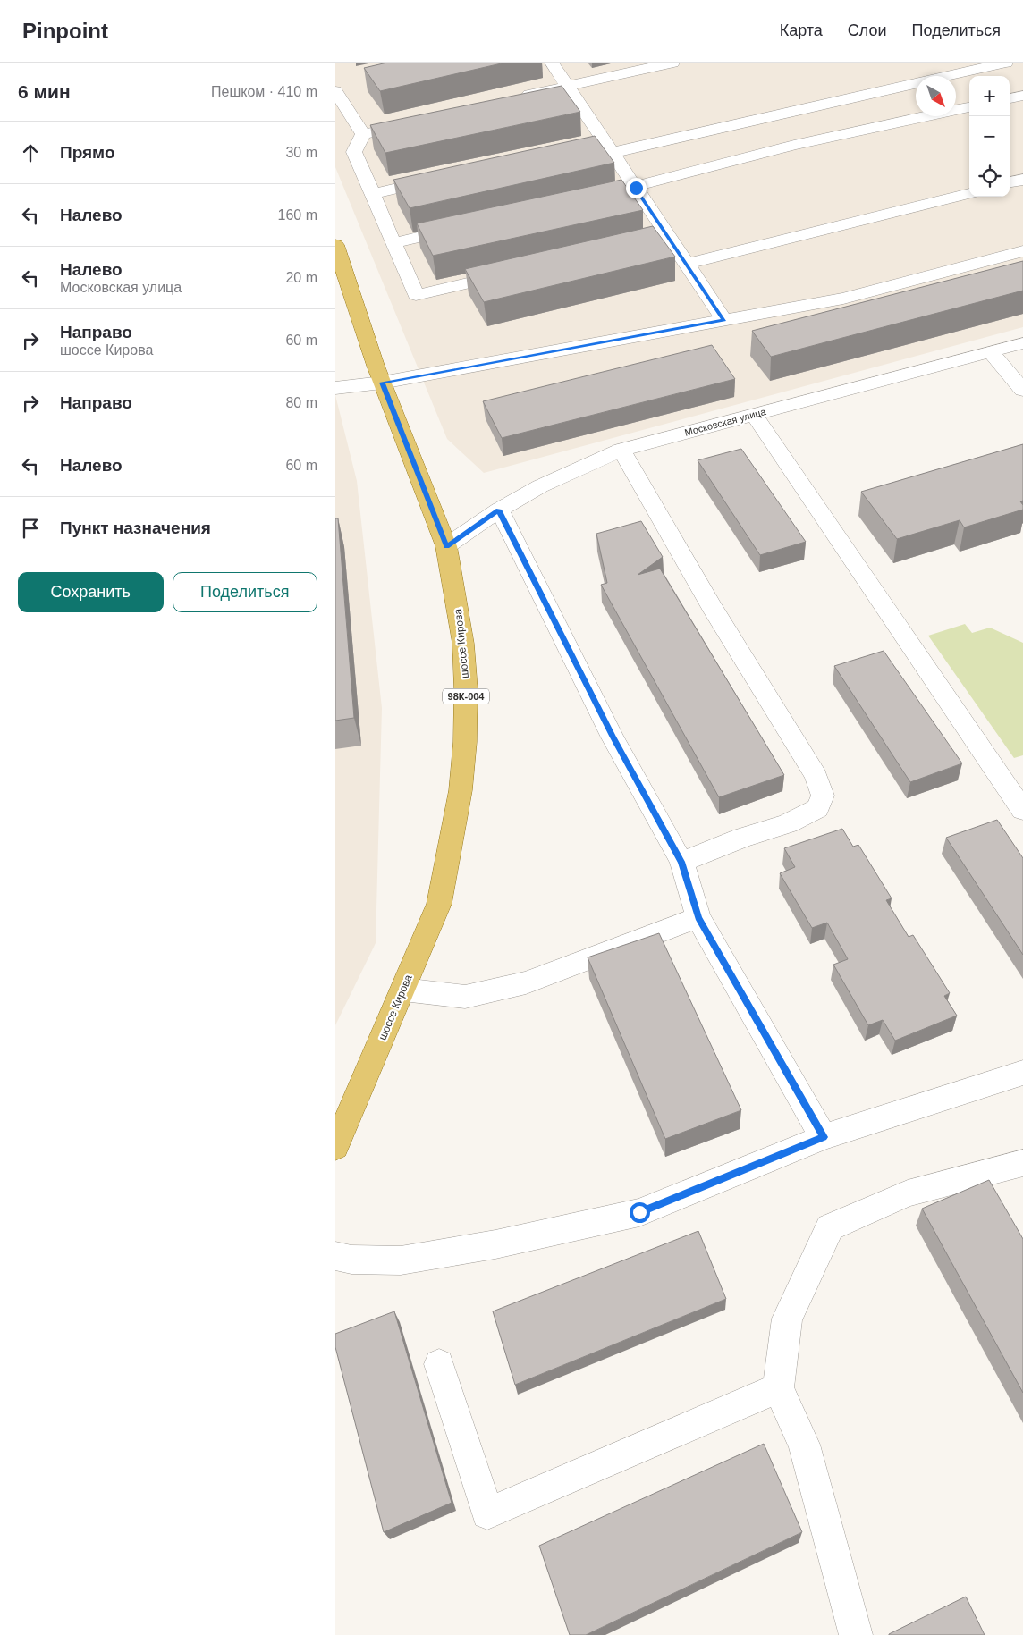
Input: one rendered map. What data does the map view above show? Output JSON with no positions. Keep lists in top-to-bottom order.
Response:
{
  "streets": {
    "main road": ["шоссе Кирова", "98К-004"],
    "street": ["Московская улица"]
  },
  "crossings": [
    ["Московская улица", "шоссе Кирова"]
  ],
  "north": "bottom right",
  "page": {
    "header": "Pinpoint",
    "nav": ["Карта", "Слои", "Поделиться"],
    "heading": ["6 мин", "Пешком · 410 m"],
    "map_buttons": ["+", "−"],
    "list": [
      ["Прямо", "30 m"],
      ["Налево", "160 m"],
      ["Налево", "Московская улица", "20 m"],
      ["Направо", "шоссе Кирова", "60 m"],
      ["Направо", "80 m"],
      ["Налево", "60 m"],
      "Пункт назначения"
    ],
    "buttons": ["Сохранить", "Поделиться"]
  }
}
